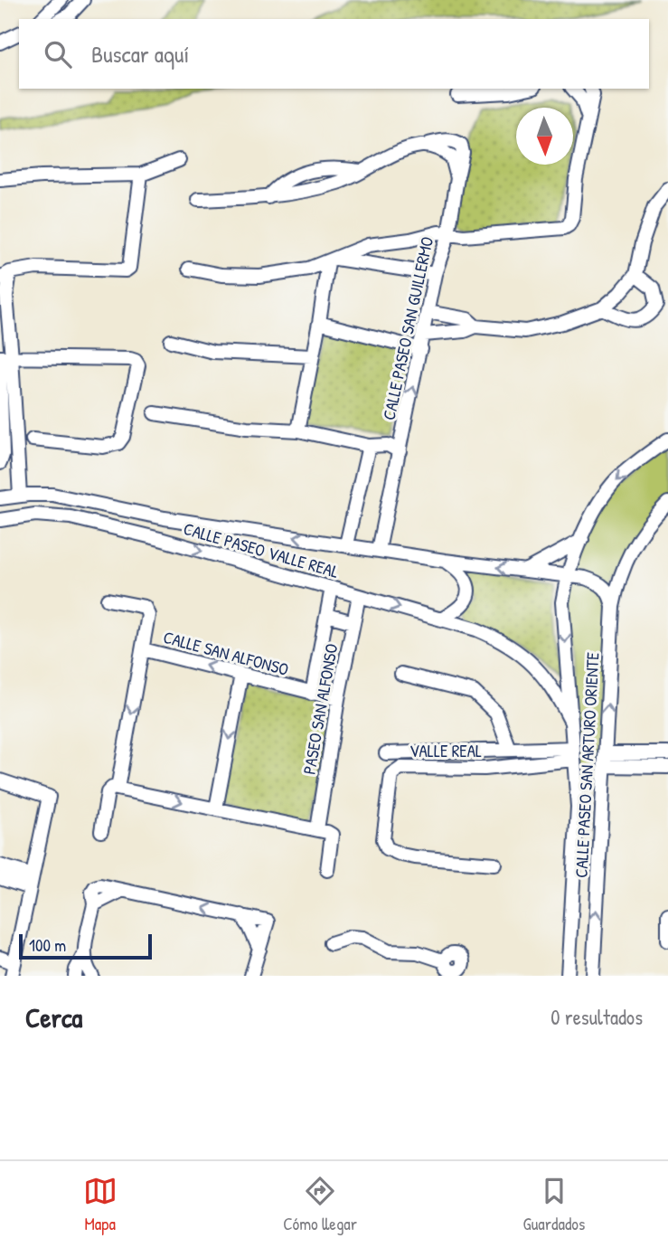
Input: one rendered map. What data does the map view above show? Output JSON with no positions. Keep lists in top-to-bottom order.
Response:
{
  "streets": {
    "street": [
      "CALLE PASEO SAN GUILLERMO",
      "CALLE PASEO VALLE REAL",
      "CALLE SAN ALFONSO",
      "PASEO SAN ALFONSO",
      "VALLE REAL",
      "CALLE PASEO SAN ARTURO ORIENTE"
    ]
  },
  "crossings": [
    ["CALLE PASEO SAN GUILLERMO", "CALLE PASEO VALLE REAL"],
    ["CALLE PASEO VALLE REAL", "PASEO SAN ALFONSO"],
    ["CALLE PASEO VALLE REAL", "CALLE PASEO SAN ARTURO ORIENTE"],
    ["CALLE SAN ALFONSO", "PASEO SAN ALFONSO"],
    ["VALLE REAL", "CALLE PASEO SAN ARTURO ORIENTE"]
  ],
  "scale_bar": "100 m",
  "north": "bottom",
  "page": {
    "search": "Buscar aquí",
    "scale": "100 m",
    "heading": ["Cerca", "0 resultados"],
    "nav": ["Mapa", "Cómo llegar", "Guardados"]
  }
}
